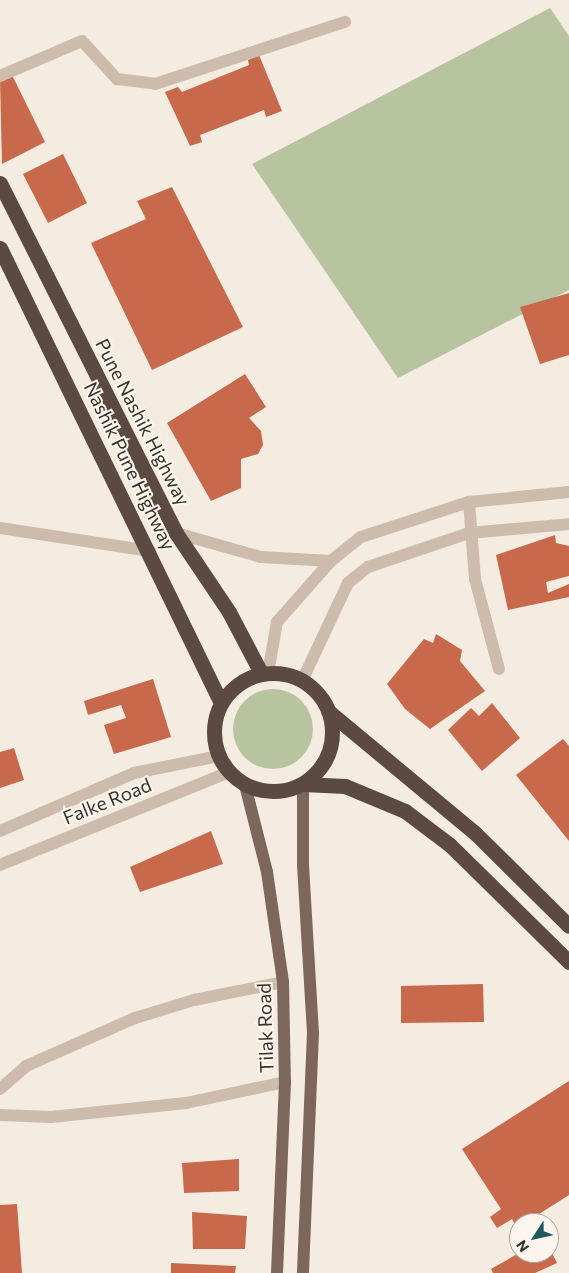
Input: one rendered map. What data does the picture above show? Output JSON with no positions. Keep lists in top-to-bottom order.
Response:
{
  "streets": {
    "highway": ["Pune Nashik Highway", "Nashik Pune Highway"],
    "main road": ["Tilak Road"],
    "street": ["Falke Road"]
  },
  "crossings": [
    ["Pune Nashik Highway", "Nashik Pune Highway"],
    ["Pune Nashik Highway", "Falke Road"],
    ["Pune Nashik Highway", "Tilak Road"],
    ["Nashik Pune Highway", "Falke Road"],
    ["Nashik Pune Highway", "Tilak Road"],
    ["Falke Road", "Tilak Road"]
  ],
  "north": "bottom left"
}
